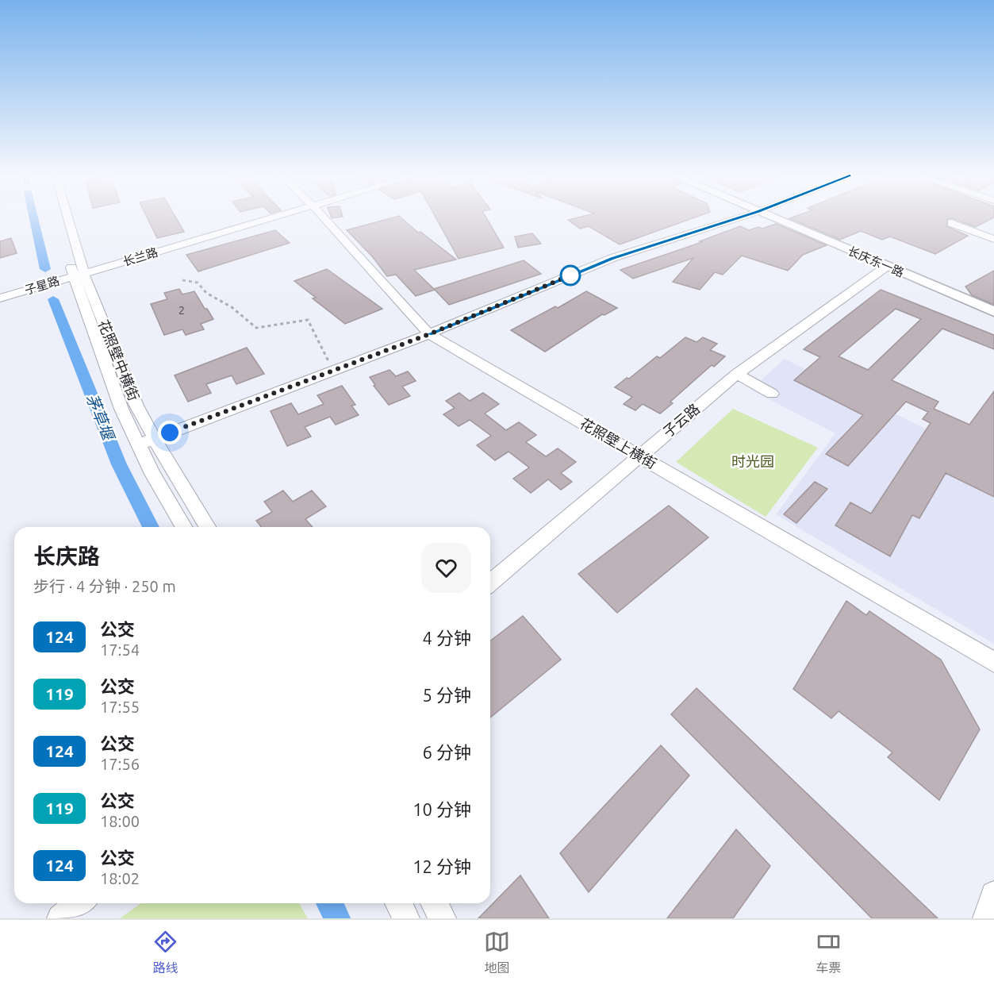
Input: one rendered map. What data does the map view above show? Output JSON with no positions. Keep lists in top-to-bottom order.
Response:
{
  "streets": {
    "main road": ["长庆东一路"],
    "street": [
      "长兰路",
      "子星路",
      "花照壁中横街",
      "子云路",
      "花照壁上横街"
    ]
  },
  "crossings": [
    ["长兰路", "子星路"],
    ["长兰路", "花照壁中横街"],
    ["长庆东一路", "子云路"],
    ["子星路", "花照壁中横街"],
    ["子云路", "花照壁上横街"]
  ],
  "water": ["茅草堰"],
  "parks": ["时光园"],
  "lines": ["bus line 124"],
  "house_numbers": ["2"],
  "page": {
    "heading": ["长庆路", "步行 · 4 分钟 · 250 m"],
    "list": [
      {
        "mark": "124",
        "name": "公交",
        "note": "17:54",
        "value": "4 分钟"
      },
      {
        "mark": "119",
        "name": "公交",
        "note": "17:55",
        "value": "5 分钟"
      },
      {
        "mark": "124",
        "name": "公交",
        "note": "17:56",
        "value": "6 分钟"
      },
      {
        "mark": "119",
        "name": "公交",
        "note": "18:00",
        "value": "10 分钟"
      },
      {
        "mark": "124",
        "name": "公交",
        "note": "18:02",
        "value": "12 分钟"
      }
    ],
    "tabs": ["路线", "地图", "车票"]
  }
}
